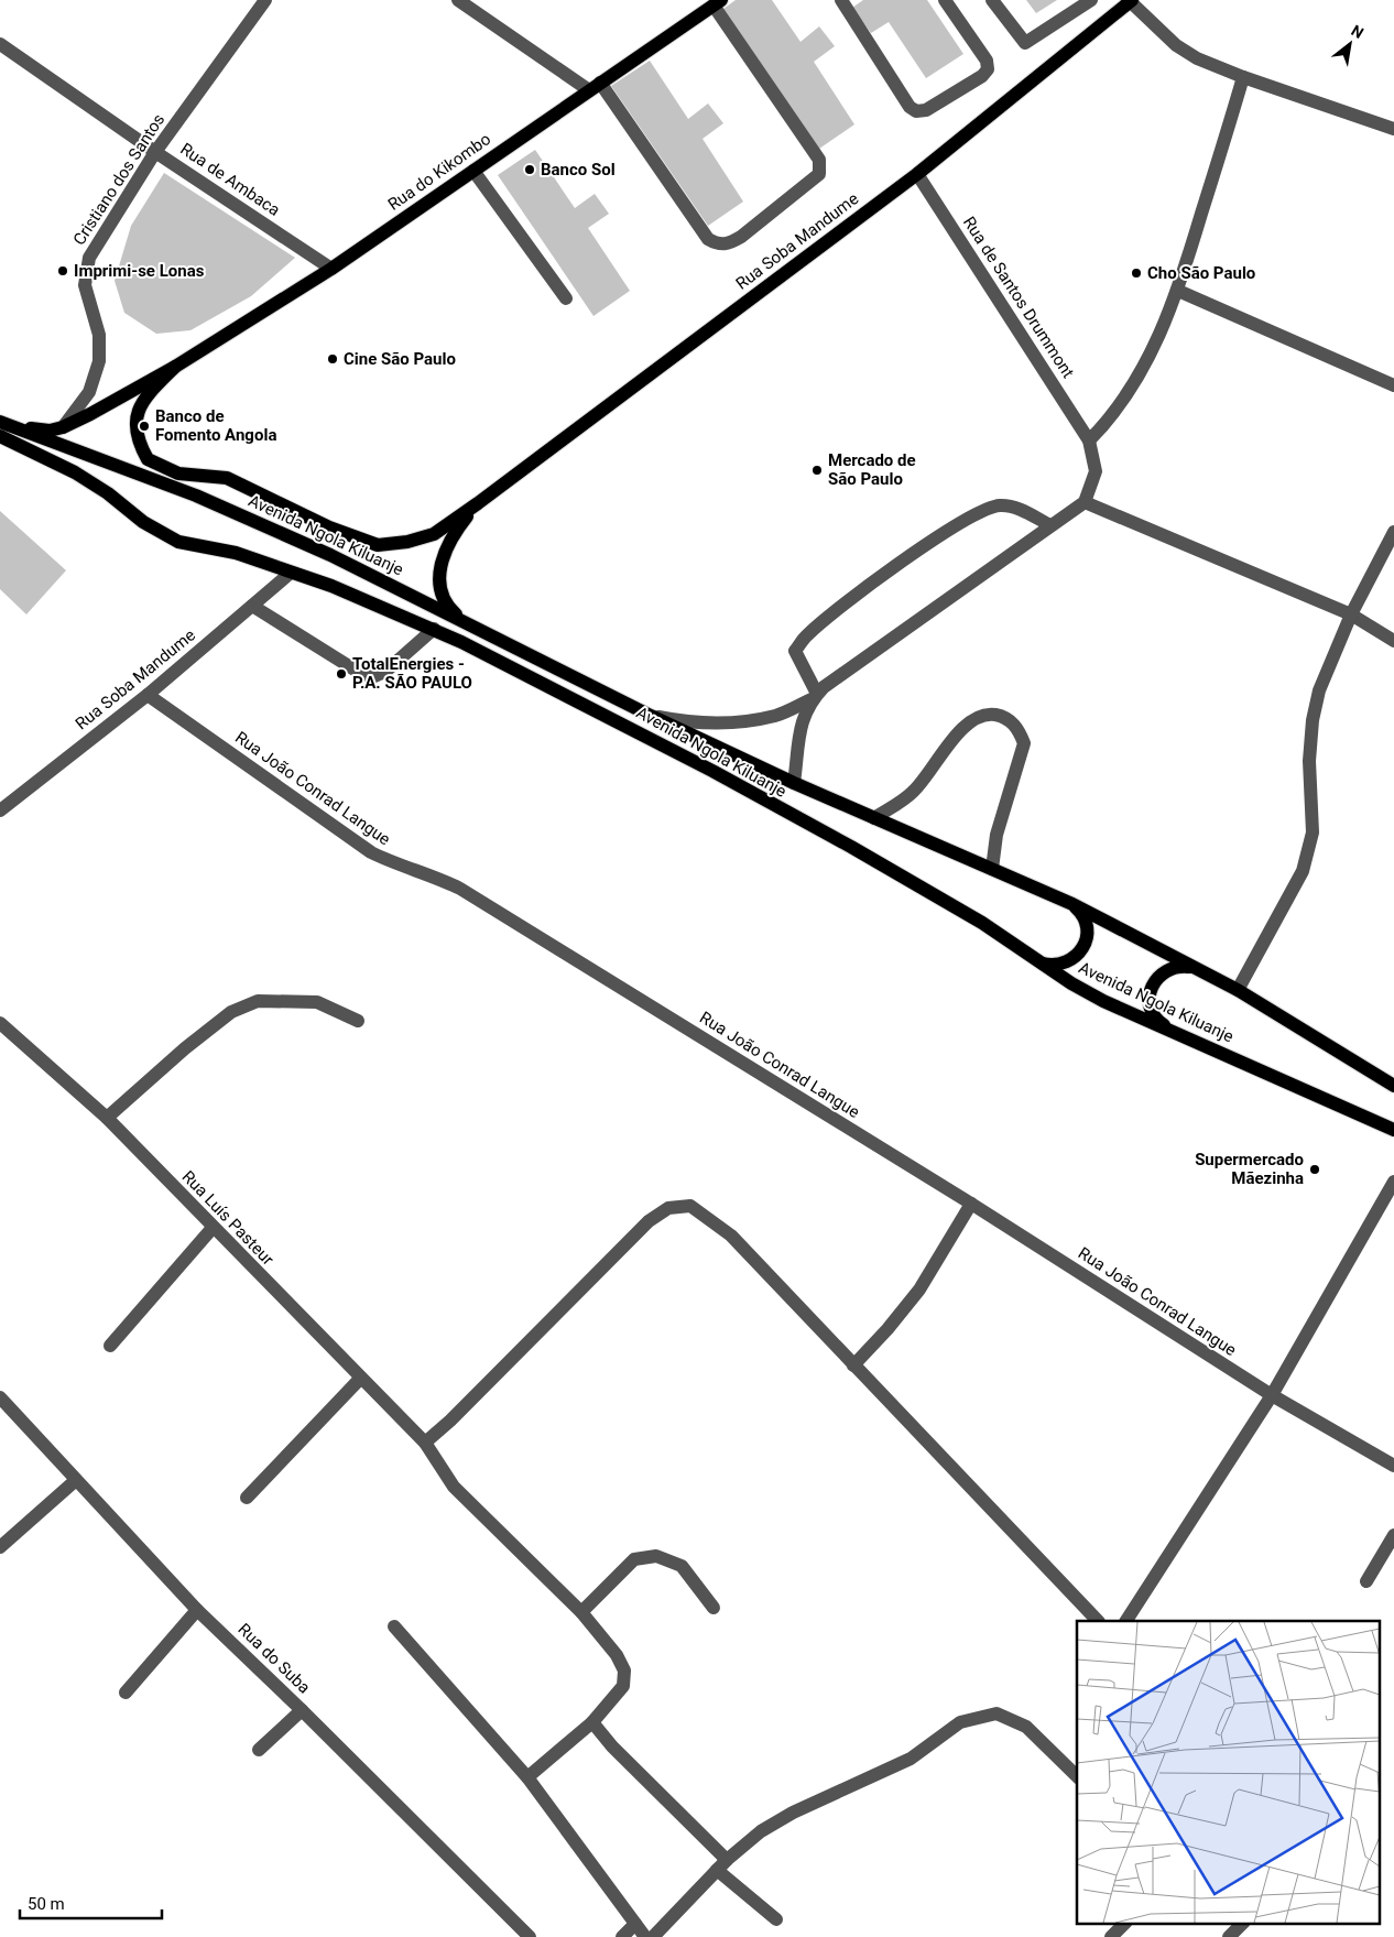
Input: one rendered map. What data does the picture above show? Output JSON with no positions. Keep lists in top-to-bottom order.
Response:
{
  "streets": {
    "main road": ["Rua do Kikombo", "Rua Soba Mandume", "Avenida Ngola Kiluanje"],
    "street": [
      "Cristiano dos Santos",
      "Rua de Ambaca",
      "Rua de Santos Drummont",
      "Rua João Conrad Langue",
      "Rua Luís Pasteur",
      "Rua do Suba"
    ]
  },
  "crossings": [
    ["Rua do Kikombo", "Rua de Ambaca"],
    ["Cristiano dos Santos", "Rua de Ambaca"],
    ["Rua Soba Mandume", "Rua de Santos Drummont"],
    ["Rua Soba Mandume", "Avenida Ngola Kiluanje"],
    ["Rua Soba Mandume", "Rua João Conrad Langue"]
  ],
  "places": [
    "Banco Sol",
    "Imprimi-se Lonas",
    "Cho São Paulo",
    "Cine São Paulo",
    "Banco de Fomento Angola",
    "Mercado de São Paulo",
    "TotalEnergies - P.A. SÃO PAULO",
    "Supermercado Mãezinha"
  ],
  "scale_bar": "50 m",
  "north": "top right"
}
